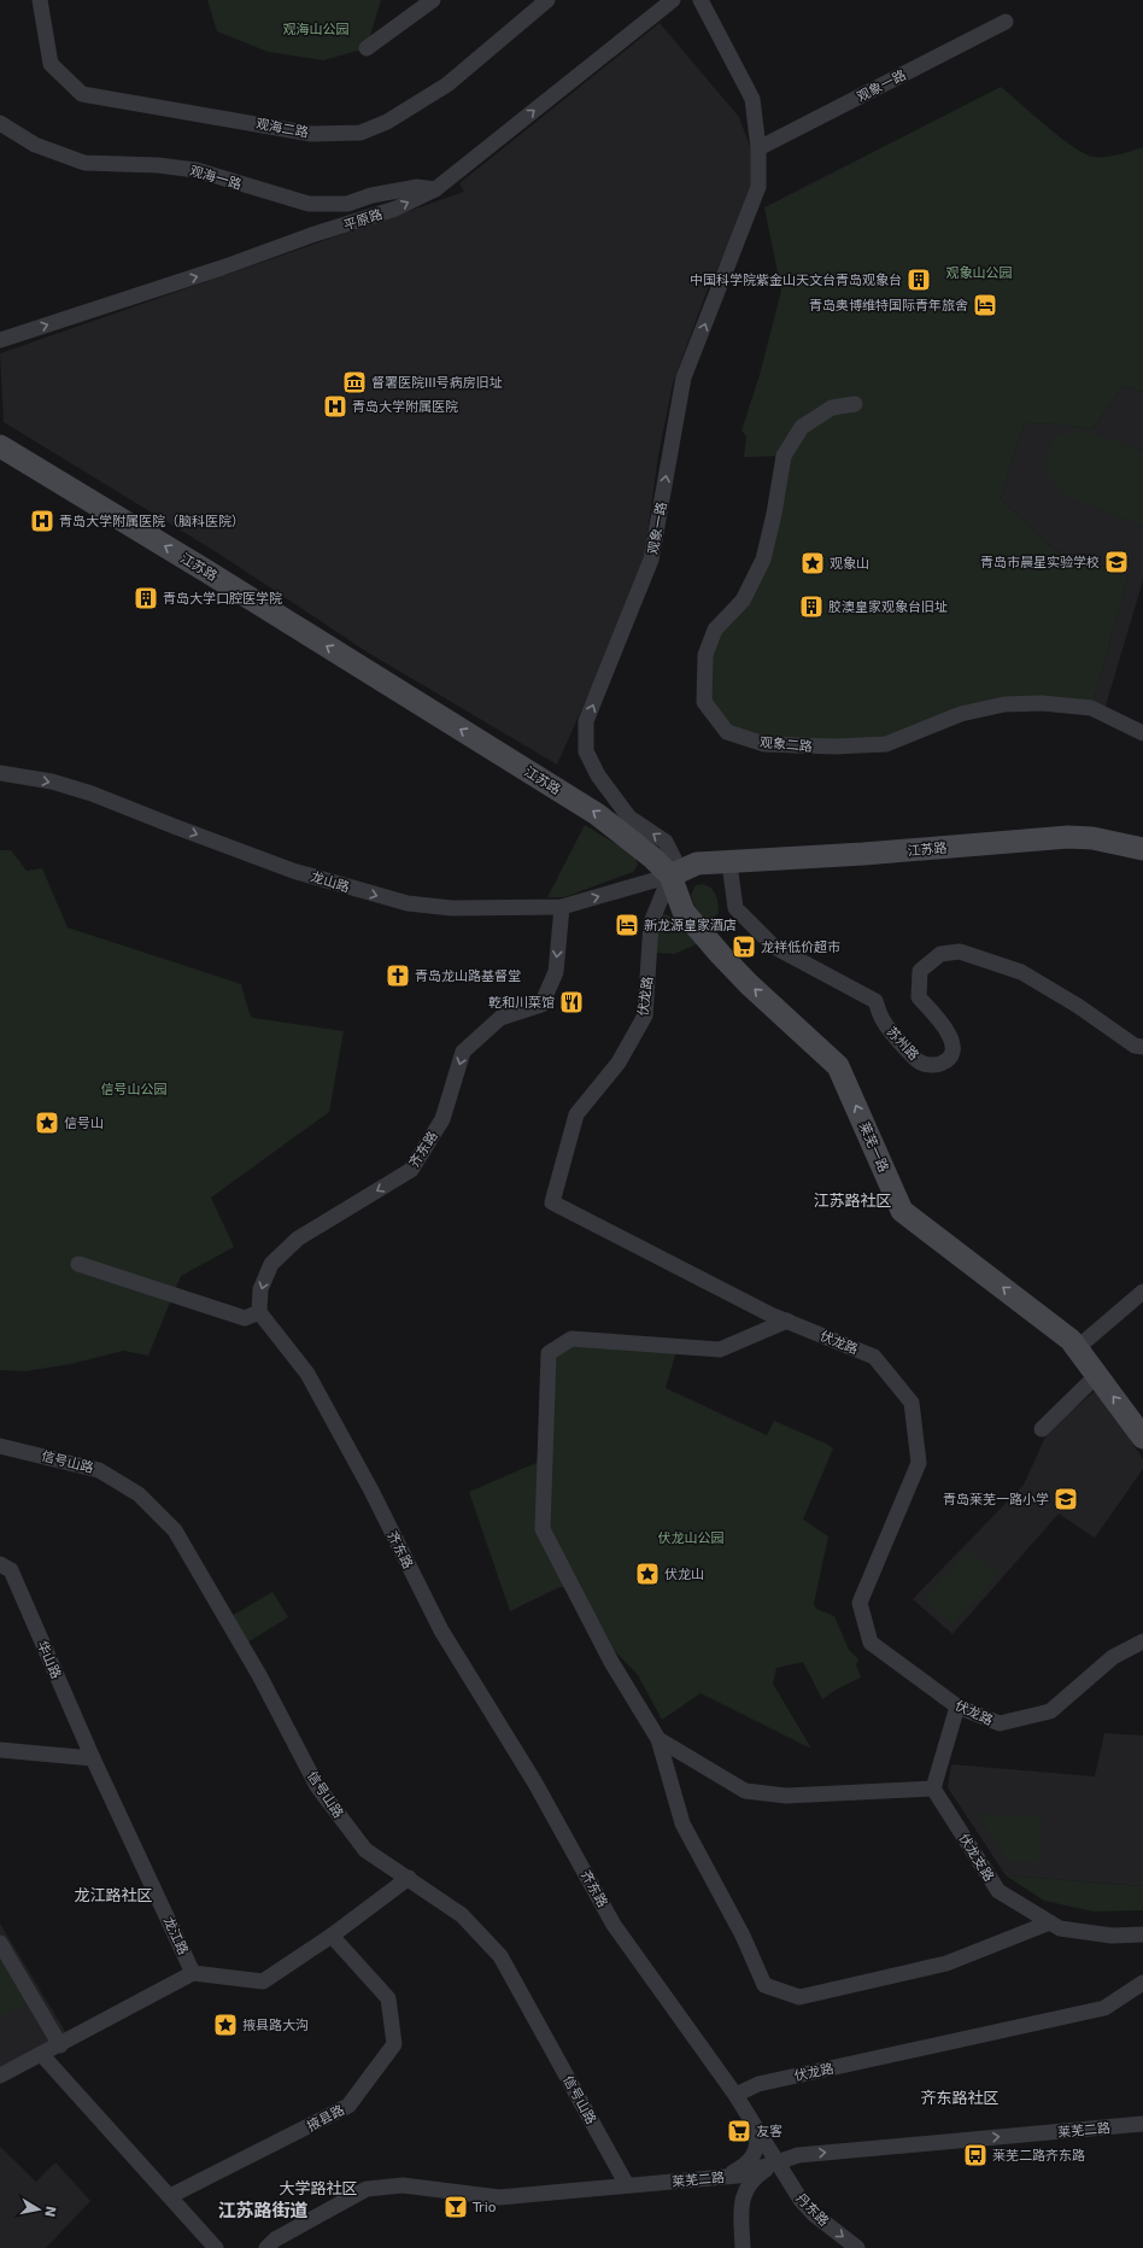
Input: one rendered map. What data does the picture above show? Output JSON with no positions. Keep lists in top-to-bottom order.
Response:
{
  "streets": {
    "main road": ["江苏路", "莱芜一路"],
    "street": [
      "观象一路",
      "观海二路",
      "观海一路",
      "平原路",
      "观象二路",
      "龙山路",
      "伏龙路",
      "苏州路",
      "齐东路",
      "信号山路",
      "华山路",
      "伏龙支路",
      "龙江路",
      "掖县路",
      "莱芜二路",
      "丹东路"
    ]
  },
  "crossings": [
    ["观象一路", "江苏路"],
    ["观象一路", "龙山路"],
    ["观象一路", "伏龙路"],
    ["观象一路", "莱芜一路"],
    ["观海一路", "平原路"],
    ["江苏路", "龙山路"],
    ["江苏路", "伏龙路"],
    ["江苏路", "苏州路"],
    ["江苏路", "莱芜一路"],
    ["龙山路", "伏龙路"],
    ["龙山路", "莱芜一路"],
    ["龙山路", "齐东路"],
    ["伏龙路", "莱芜一路"],
    ["伏龙路", "齐东路"],
    ["齐东路", "莱芜二路"],
    ["齐东路", "丹东路"],
    ["信号山路", "莱芜二路"],
    ["华山路", "龙江路"],
    ["莱芜二路", "丹东路"]
  ],
  "one_way": [
    "观象一路",
    "平原路",
    "江苏路",
    "龙山路",
    "莱芜一路",
    "莱芜二路",
    "丹东路"
  ],
  "districts": [
    "江苏路社区",
    "龙江路社区",
    "齐东路社区",
    "大学路社区",
    "江苏路街道"
  ],
  "parks": [
    "观海山公园",
    "观象山公园",
    "信号山公园",
    "伏龙山公园"
  ],
  "places": {
    "building": ["中国科学院紫金山天文台青岛观象台", "青岛大学口腔医学院", "胶澳皇家观象台旧址"],
    "hotel": ["青岛奥博维特国际青年旅舍", "新龙源皇家酒店"],
    "museum": ["督署医院III号病房旧址"],
    "hospital": ["青岛大学附属医院", "青岛大学附属医院（脑科医院）"],
    "school or university": ["青岛市晨星实验学校", "青岛莱芜一路小学"],
    "place": [
      "观象山",
      "信号山",
      "伏龙山",
      "掖县路大沟"
    ],
    "supermarket": ["龙祥低价超市", "友客"],
    "church": ["青岛龙山路基督堂"],
    "restaurant": ["乾和川菜馆"],
    "bus stop": ["莱芜二路齐东路"],
    "bar": ["Trio"]
  },
  "north": "right"
}
